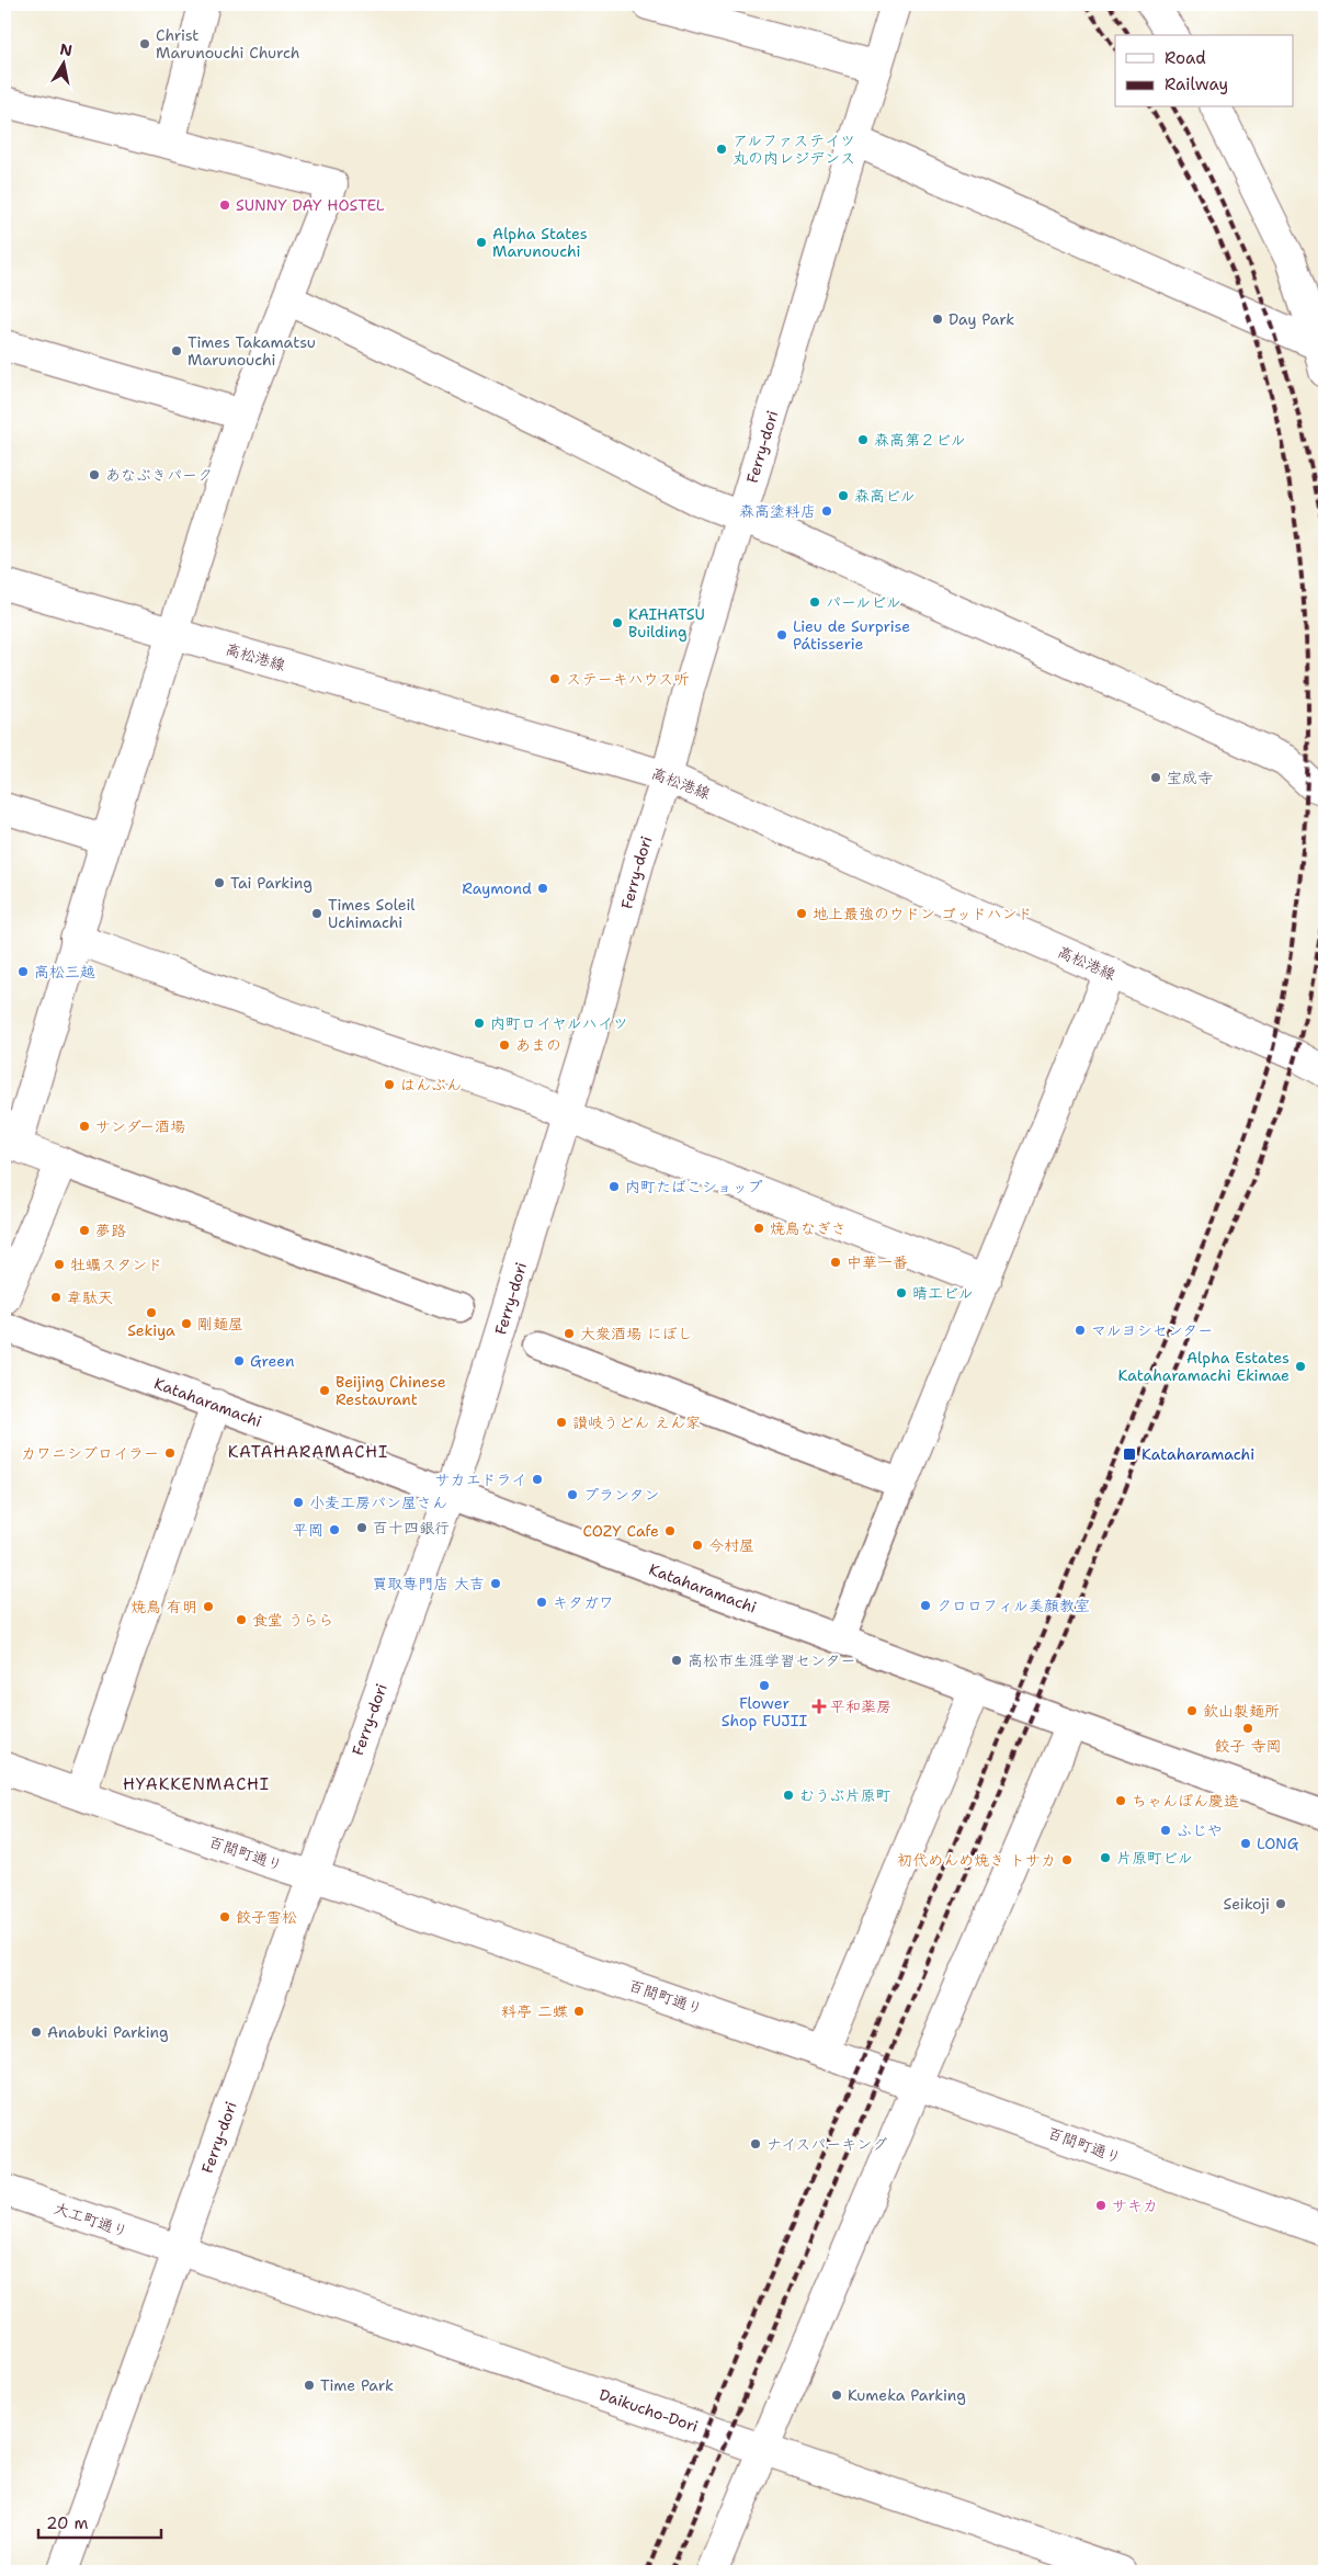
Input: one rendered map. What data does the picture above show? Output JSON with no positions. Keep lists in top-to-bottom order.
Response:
{
  "streets": {
    "street": [
      "Ferry-dori",
      "高松港線",
      "Kataharamachi",
      "百間町通り",
      "大工町通り",
      "Daikucho-Dori"
    ]
  },
  "crossings": [
    ["Ferry-dori", "高松港線"],
    ["Ferry-dori", "Kataharamachi"],
    ["Ferry-dori", "百間町通り"],
    ["Ferry-dori", "大工町通り"],
    ["Ferry-dori", "Daikucho-Dori"],
    ["大工町通り", "Daikucho-Dori"]
  ],
  "districts": ["KATAHARAMACHI", "HYAKKENMACHI"],
  "places": {
    "other": [
      "Christ Marunouchi Church",
      "アルファステイツ 丸の内レジデンス",
      "SUNNY DAY HOSTEL",
      "Alpha States Marunouchi",
      "Day Park",
      "Times Takamatsu Marunouchi",
      "森高第２ビル",
      "あなぶきパーク",
      "森高ビル",
      "森高塗料店",
      "パールビル",
      "KAIHATSU Building",
      "Lieu de Surprise Pátisserie",
      "ステーキハウス听",
      "宝成寺",
      "Tai Parking",
      "Raymond",
      "Times Soleil Uchimachi",
      "地上最強のウドン ゴッドハンド",
      "高松三越",
      "内町ロイヤルハイツ",
      "あまの",
      "はんぶん",
      "サンダー酒場",
      "内町たばこショップ",
      "焼鳥なぎさ",
      "夢路",
      "中華一番",
      "牡蠣スタンド",
      "晴工ビル",
      "韋駄天",
      "Sekiya",
      "剛麺屋",
      "マルヨシセンター",
      "大衆酒場 にぼし",
      "Green",
      "Alpha Estates Kataharamachi Ekimae",
      "Beijing Chinese Restaurant",
      "讃岐うどん えん家",
      "カワニシブロイラー",
      "サカエドライ",
      "プランタン",
      "小麦工房パン屋さん",
      "百十四銀行",
      "平岡",
      "COZY Cafe",
      "今村屋",
      "買取専門店 大吉",
      "キタガワ",
      "クロロフィル美顔教室",
      "焼鳥 有明",
      "食堂 うらら",
      "高松市生涯学習センター",
      "Flower Shop FUJII",
      "欽山製麺所",
      "餃子 寺岡",
      "むうぶ片原町",
      "ちゃんぽん慶造",
      "ふじや",
      "LONG",
      "片原町ビル",
      "初代めんめ焼き トサカ",
      "Seikoji",
      "餃子雪松",
      "料亭 二蝶",
      "Anabuki Parking",
      "ナイスパーキング",
      "サキカ",
      "Time Park",
      "Kumeka Parking"
    ],
    "transit": ["Kataharamachi"],
    "health": ["平和薬房"]
  },
  "legend": ["Road", "Railway"],
  "scale_bar": "20 m",
  "north": "top"
}
